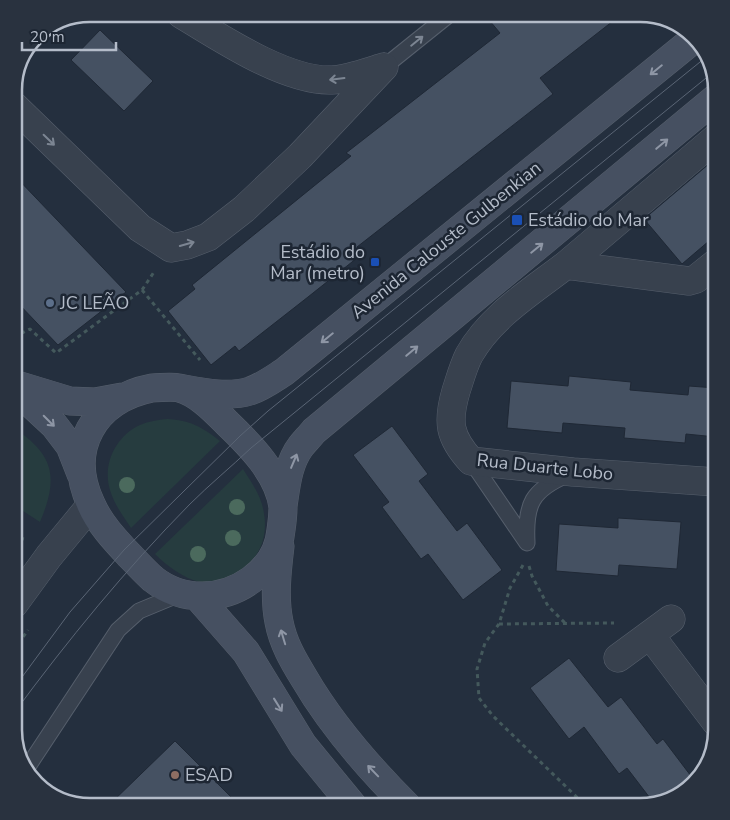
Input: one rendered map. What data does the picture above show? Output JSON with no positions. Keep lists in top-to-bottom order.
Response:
{
  "streets": {
    "main road": ["Avenida Calouste Gulbenkian"],
    "street": ["Rua Duarte Lobo"]
  },
  "places": {
    "transit": ["Estádio do Mar", "Estádio do Mar (metro)"],
    "other": ["JC LEÃO", "ESAD"]
  },
  "scale_bar": "20 m"
}
